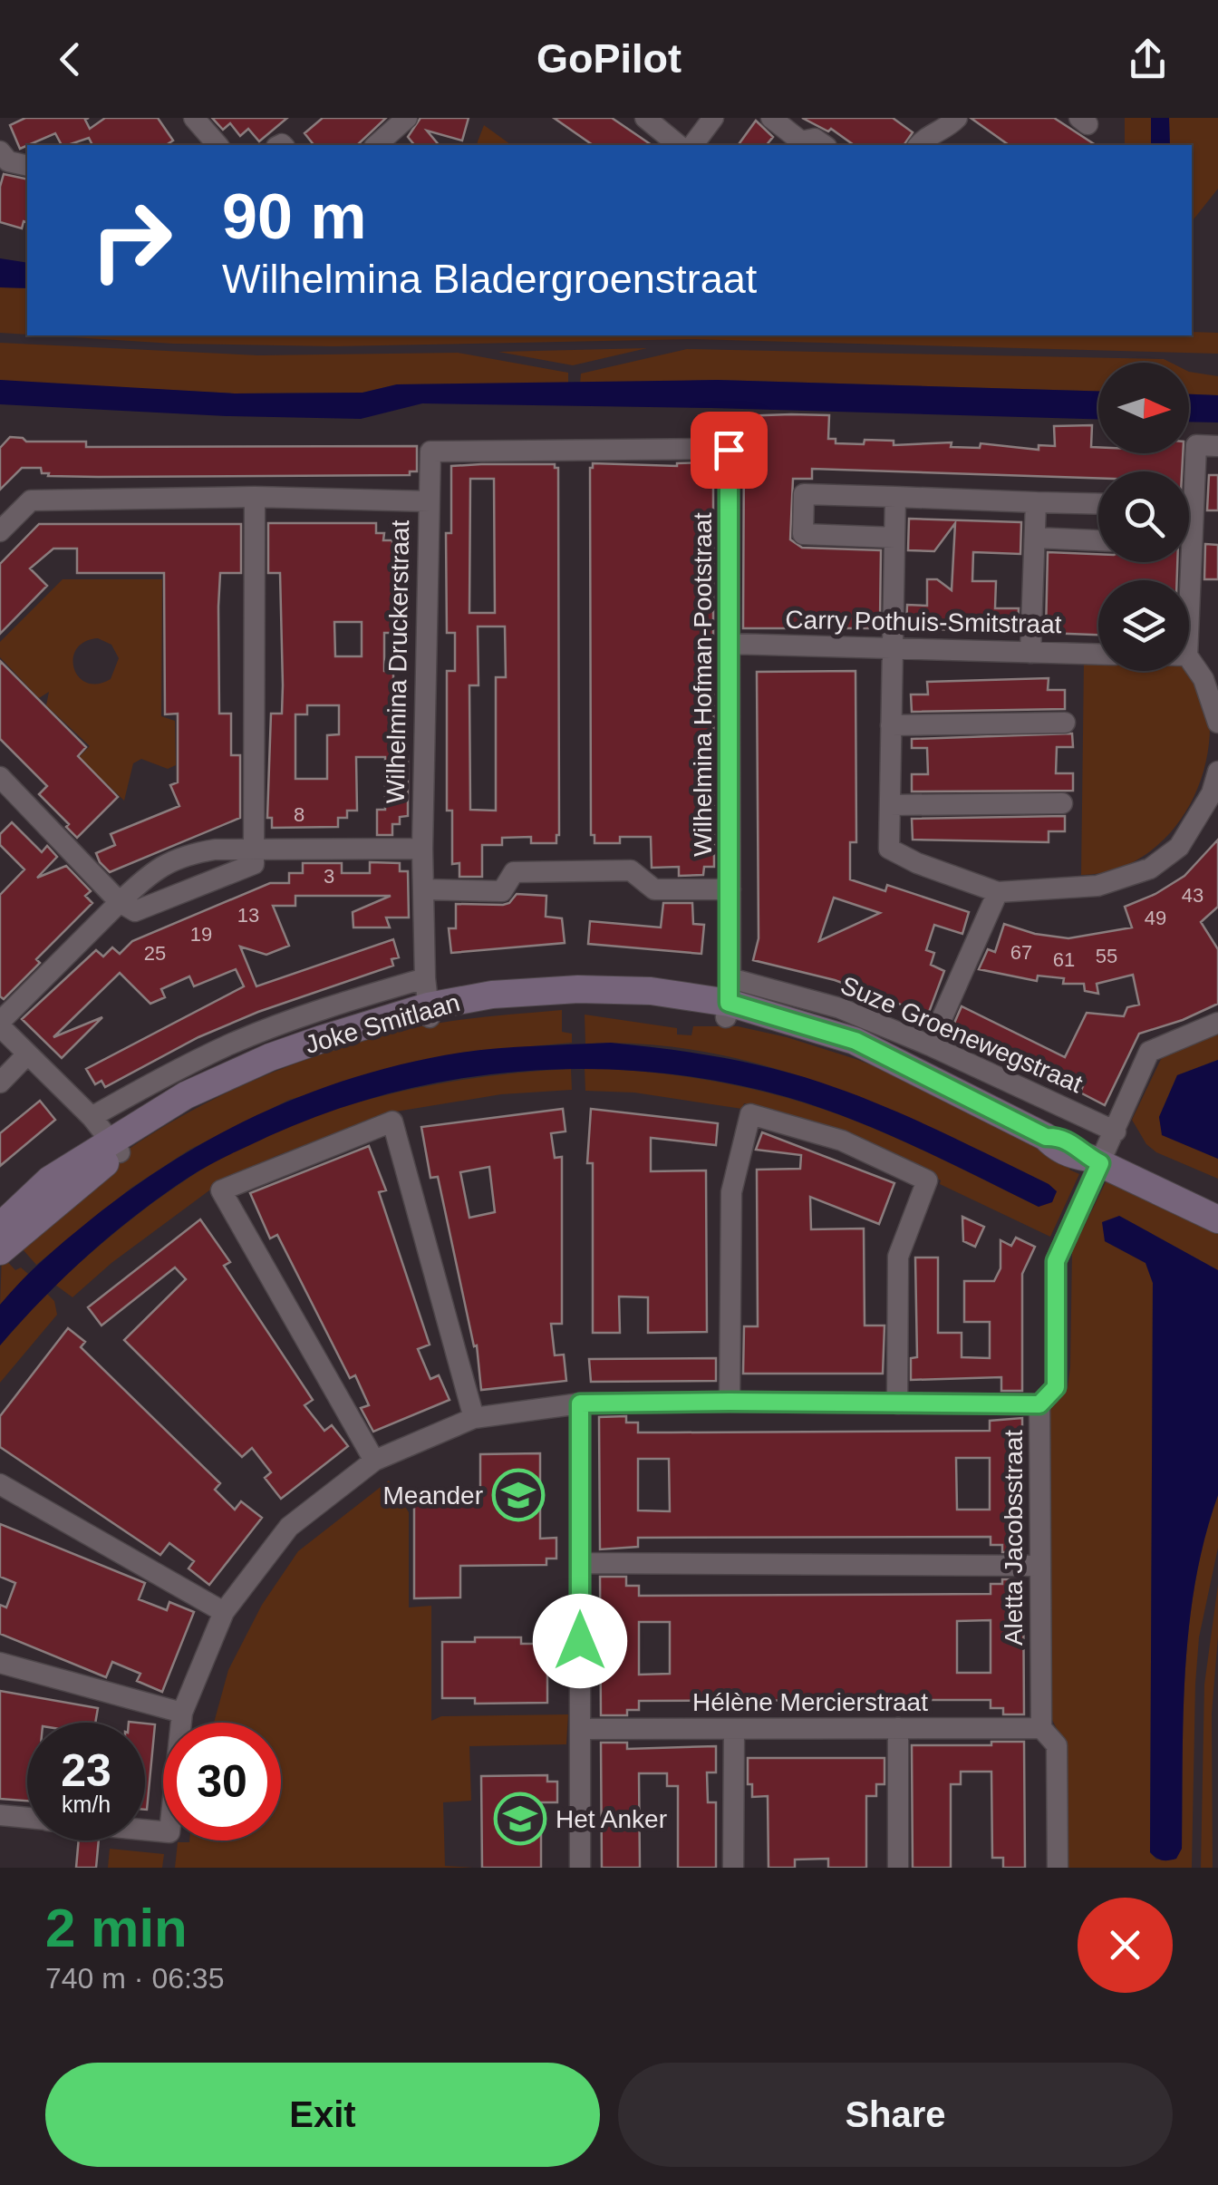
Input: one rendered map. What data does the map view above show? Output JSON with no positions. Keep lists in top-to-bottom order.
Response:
{
  "streets": {
    "street": [
      "Carry Pothuis-Smitstraat",
      "Wilhelmina Druckerstraat",
      "Wilhelmina Hofman-Pootstraat",
      "Joke Smitlaan",
      "Suze Groenewegstraat",
      "Aletta Jacobsstraat",
      "Hélène Mercierstraat"
    ]
  },
  "crossings": [
    ["Carry Pothuis-Smitstraat", "Wilhelmina Hofman-Pootstraat"],
    ["Wilhelmina Druckerstraat", "Wilhelmina Hofman-Pootstraat"],
    ["Wilhelmina Druckerstraat", "Joke Smitlaan"],
    ["Wilhelmina Hofman-Pootstraat", "Joke Smitlaan"],
    ["Wilhelmina Hofman-Pootstraat", "Suze Groenewegstraat"],
    ["Joke Smitlaan", "Suze Groenewegstraat"],
    ["Joke Smitlaan", "Aletta Jacobsstraat"],
    ["Suze Groenewegstraat", "Aletta Jacobsstraat"],
    ["Aletta Jacobsstraat", "Hélène Mercierstraat"]
  ],
  "places": {
    "school or university": ["Meander", "Het Anker"]
  },
  "house_numbers": [
    "8",
    "3",
    "43",
    "13",
    "49",
    "19",
    "67",
    "25",
    "55",
    "61"
  ],
  "north": "right",
  "page": {
    "header": "GoPilot",
    "turn": ["90 m", "Wilhelmina Bladergroenstraat"],
    "speed": "23 km/h",
    "limit": "30",
    "heading": ["2 min", "740 m · 06:35"],
    "buttons": ["Exit", "Share"]
  }
}
